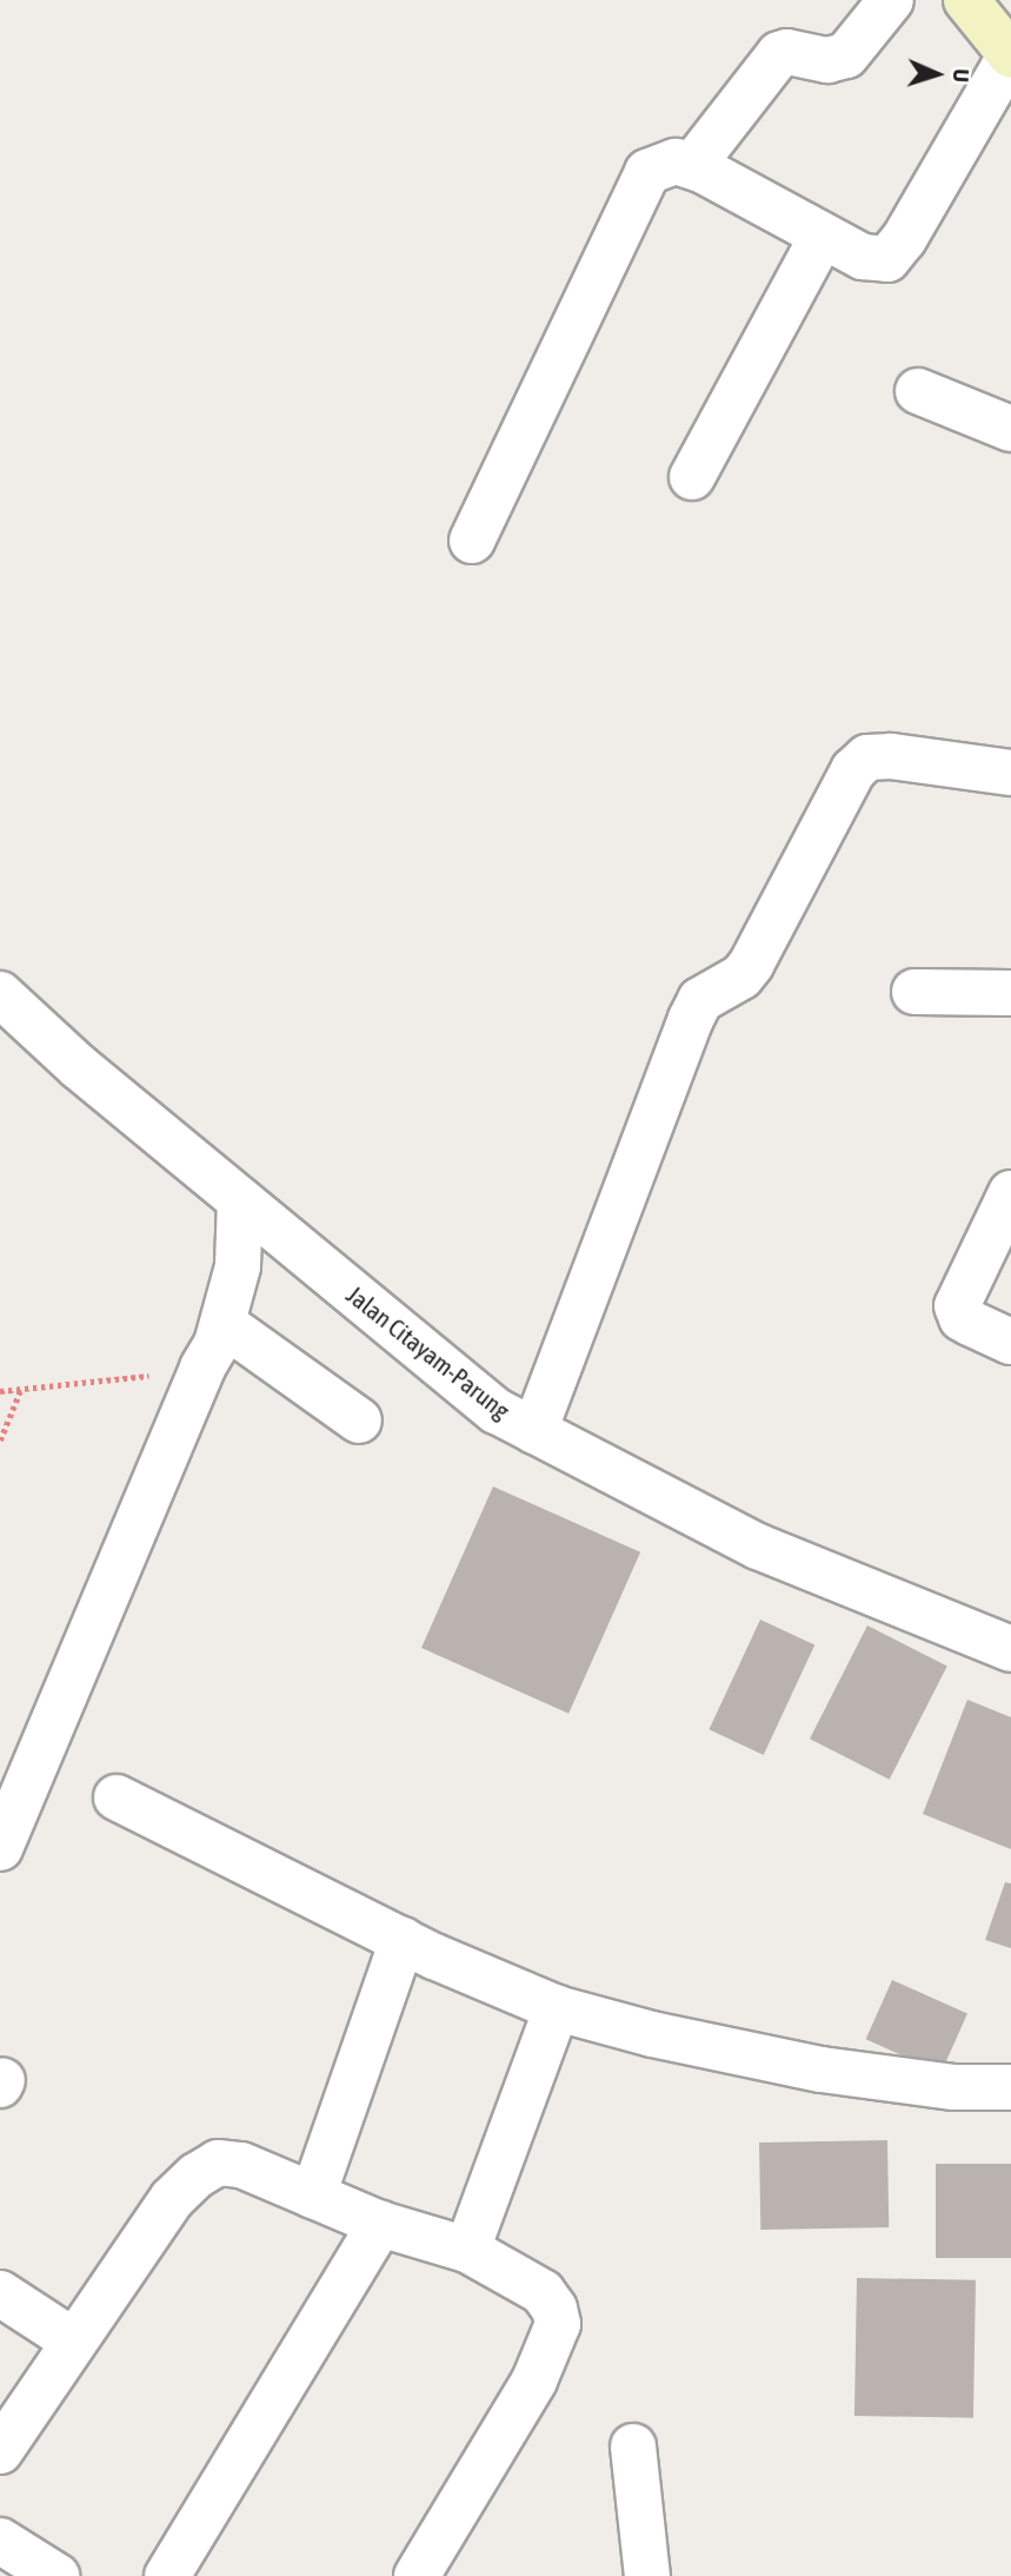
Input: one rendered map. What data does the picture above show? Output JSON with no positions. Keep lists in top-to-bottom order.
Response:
{
  "streets": {
    "street": ["Jalan Citayam-Parung"]
  },
  "north": "right"
}
